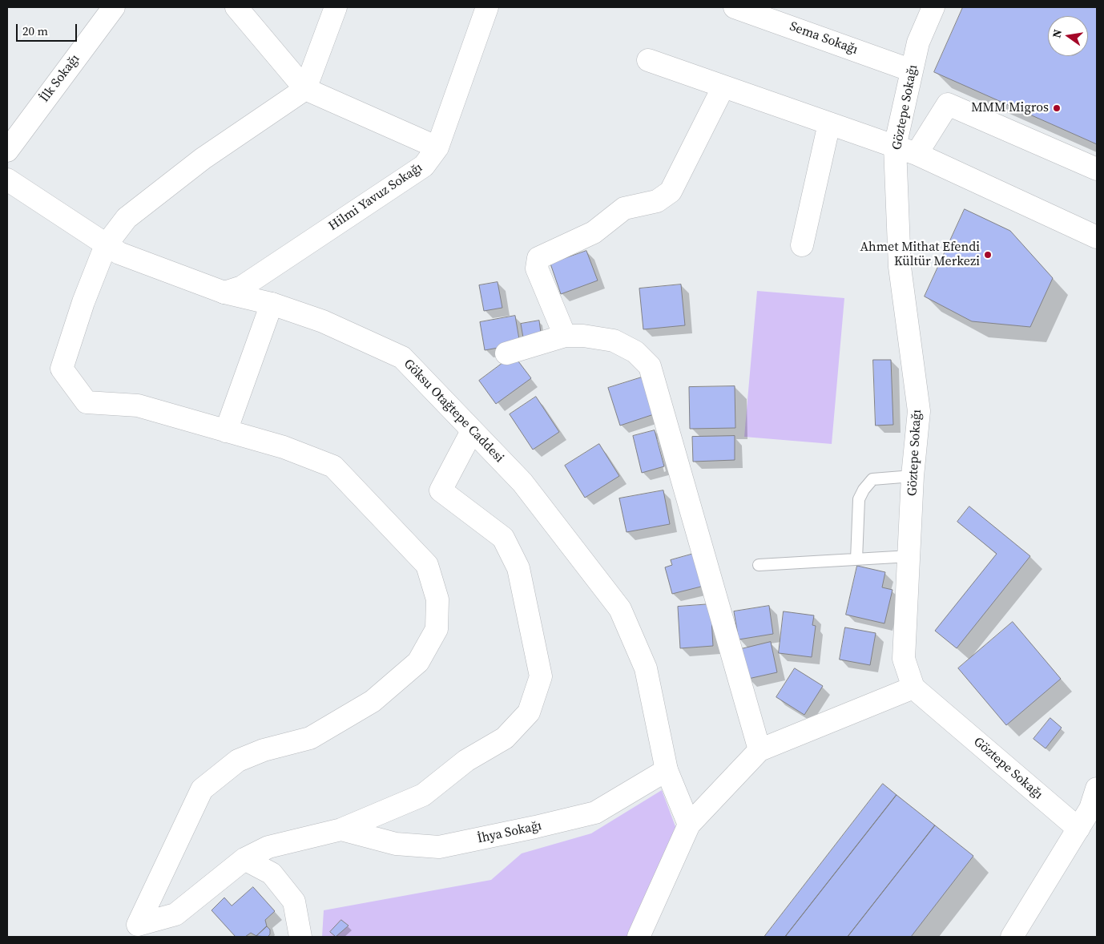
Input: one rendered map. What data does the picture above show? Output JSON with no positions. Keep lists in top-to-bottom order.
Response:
{
  "streets": {
    "street": [
      "Sema Sokağı",
      "İlk Sokağı",
      "Göztepe Sokağı",
      "Hilmi Yavuz Sokağı",
      "Göksu Otağtepe Caddesi",
      "İhya Sokağı"
    ]
  },
  "crossings": [
    ["Sema Sokağı", "Göztepe Sokağı"],
    ["Hilmi Yavuz Sokağı", "Göksu Otağtepe Caddesi"],
    ["Göksu Otağtepe Caddesi", "İhya Sokağı"]
  ],
  "places": ["MMM Migros", "Ahmet Mithat Efendi Kültür Merkezi"],
  "scale_bar": "20 m",
  "north": "left"
}
